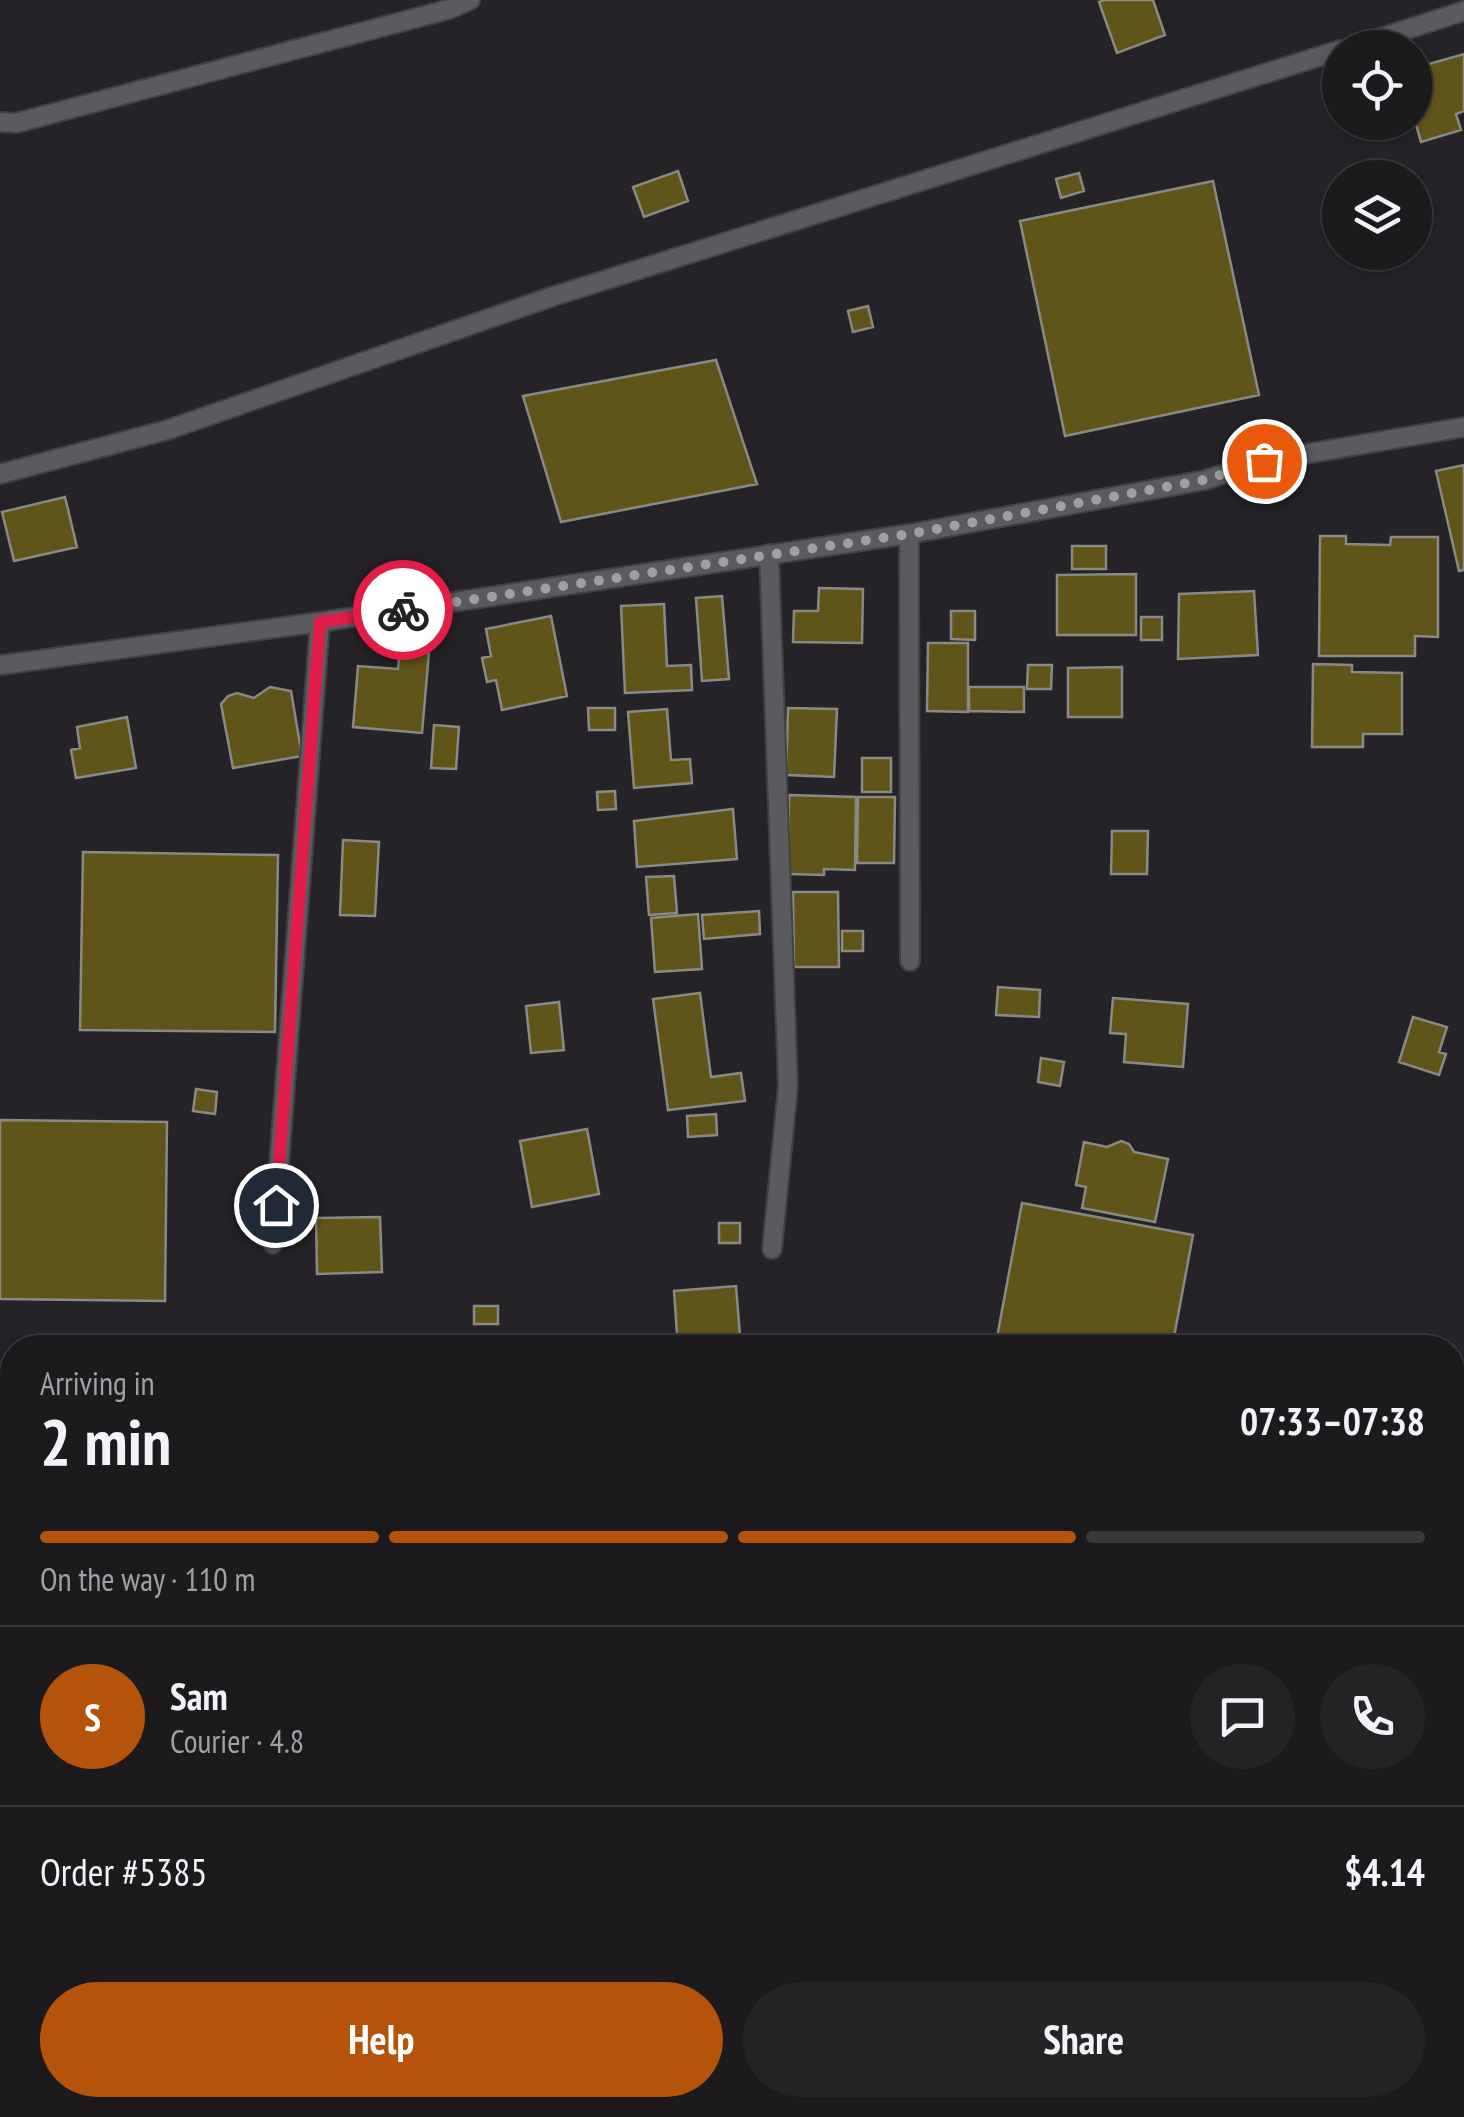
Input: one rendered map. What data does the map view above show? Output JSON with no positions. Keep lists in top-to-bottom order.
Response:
{
  "page": {
    "heading": ["2 min", "Arriving in", "07:33–07:38"],
    "panel": [
      "Sam",
      "Courier · 4.8",
      "Order #5385",
      "$4.14"
    ],
    "bar": "On the way · 110 m",
    "round": "S",
    "buttons": ["Help", "Share"]
  }
}
